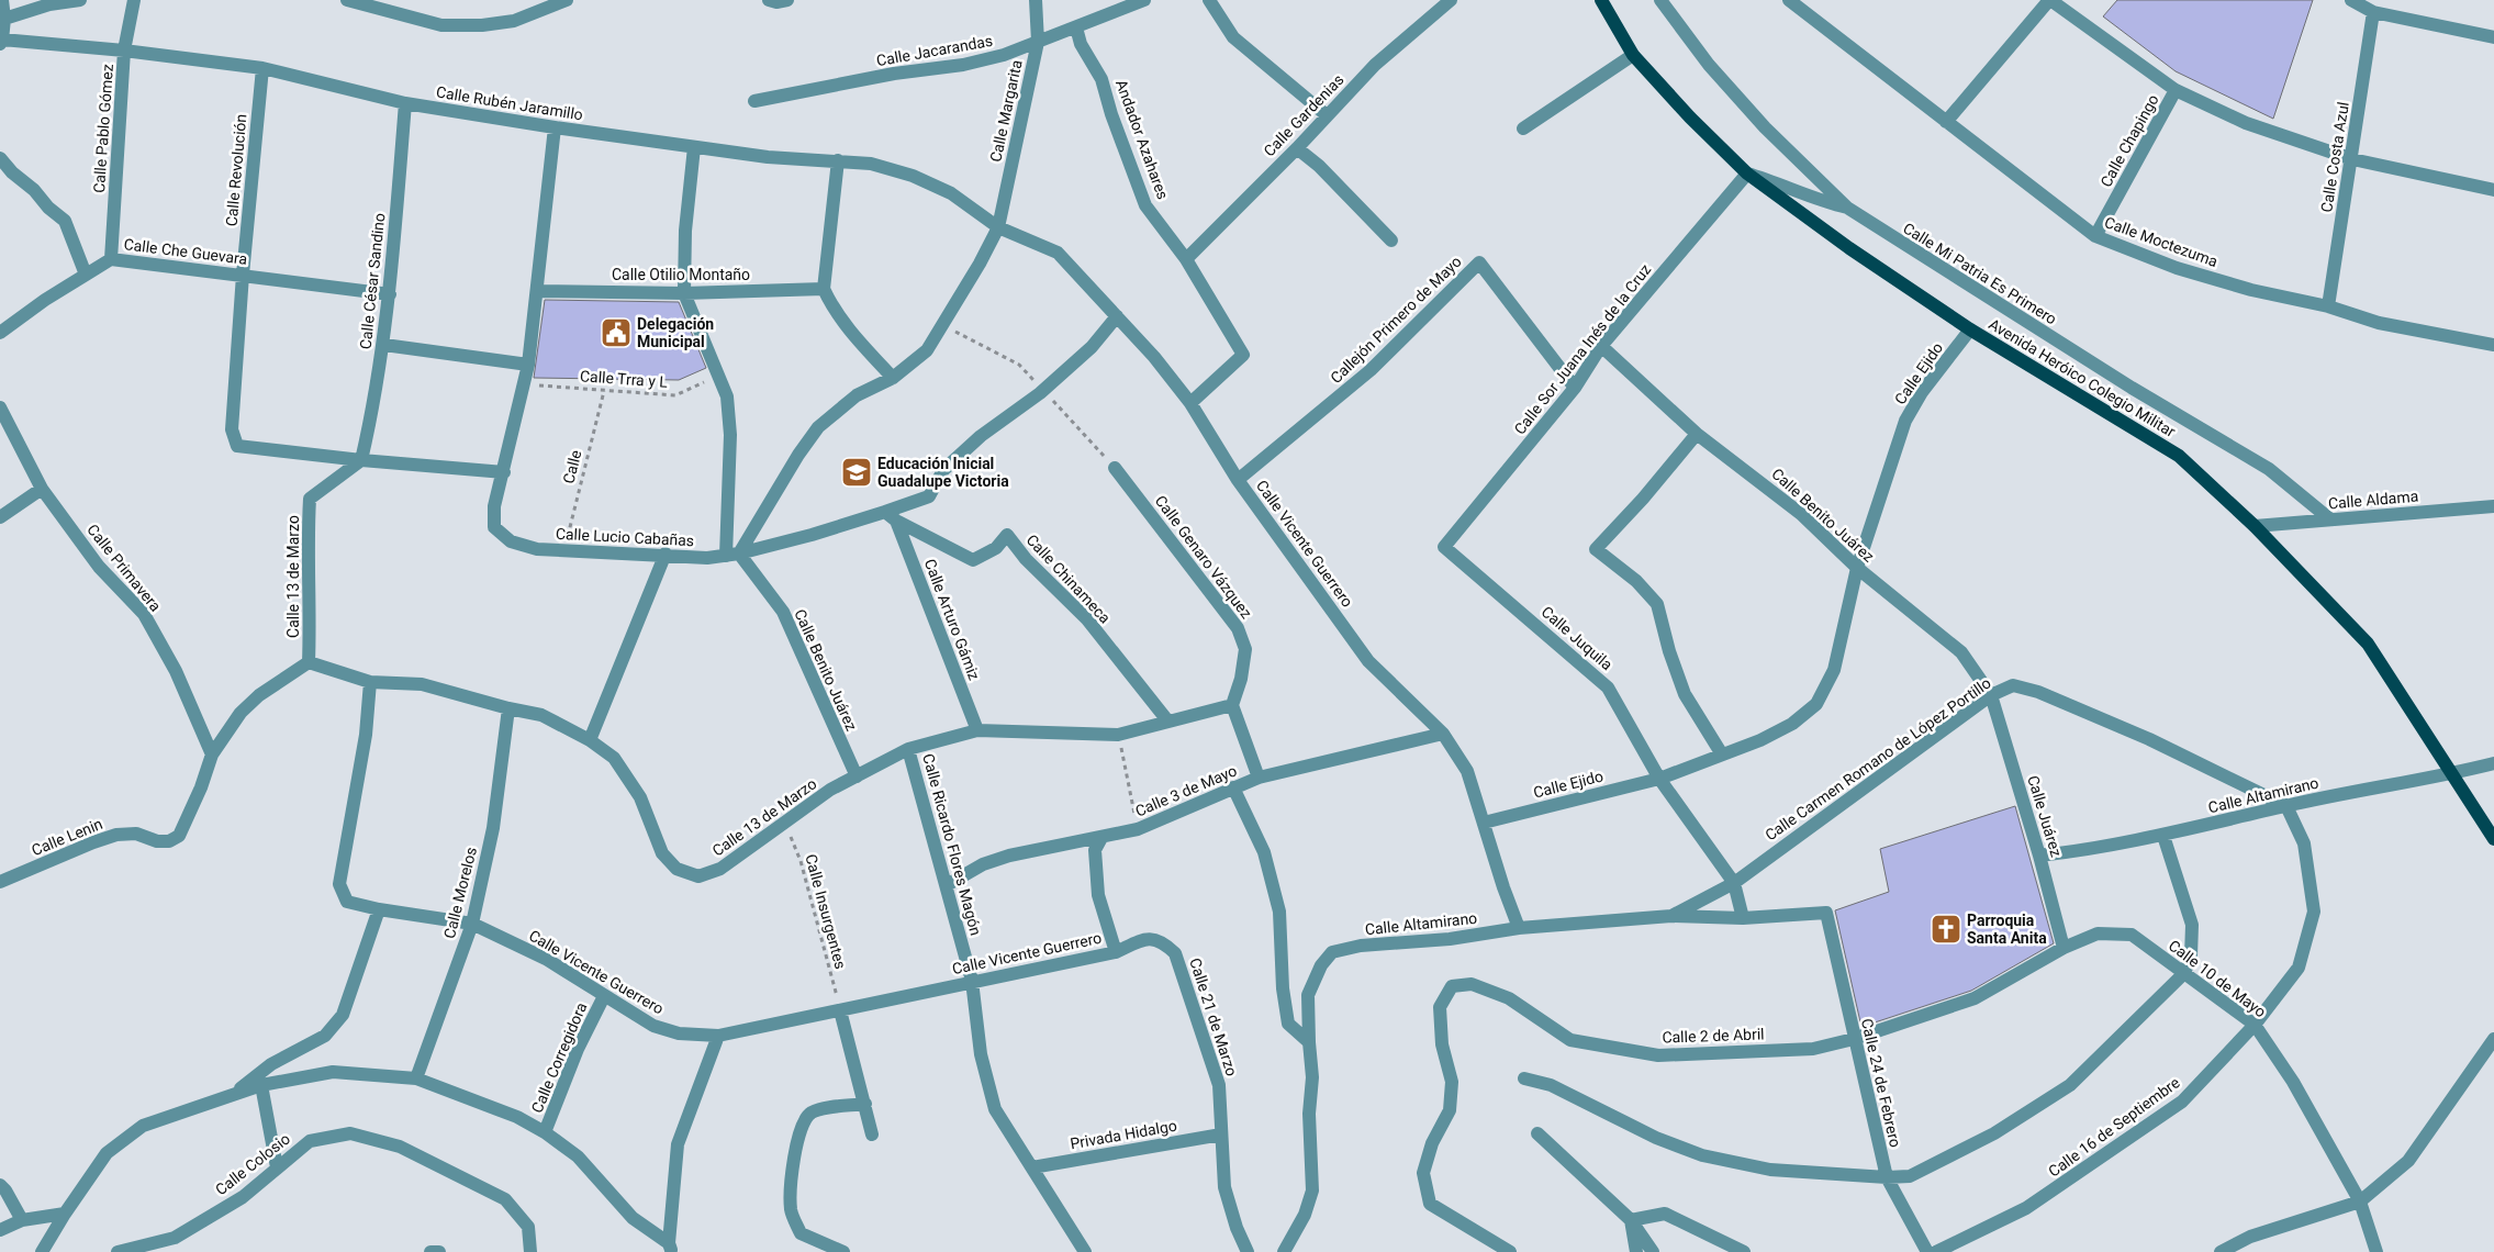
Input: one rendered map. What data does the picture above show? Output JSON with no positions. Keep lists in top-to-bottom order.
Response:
{
  "streets": {
    "main road": ["Avenida Heróico Colegio Militar"],
    "street": [
      "Calle Jacarandas",
      "Calle Rubén Jaramillo",
      "Calle Margarita",
      "Calle Gardenias",
      "Calle Pablo Gómez",
      "Andador Azahares",
      "Calle Chapingo",
      "Calle Costa Azul",
      "Calle Revolución",
      "Calle Moctezuma",
      "Calle Che Guevara",
      "Calle Mi Patria Es Primero",
      "Calle Otilio Montaño",
      "Calle César Sandino",
      "Callejón Primero de Mayo",
      "Calle Sor Juana Inés de la Cruz",
      "Calle Ejido",
      "Calle Aldama",
      "Calle Benito Juárez",
      "Calle Lucio Cabañas",
      "Calle Vicente Guerrero",
      "Calle Genaro Vázquez",
      "Calle Primavera",
      "Calle 13 de Marzo",
      "Calle Chinameca",
      "Calle Arturo Gámiz",
      "Calle Juquila",
      "Calle Carmen Romano de López Portillo",
      "Calle 3 de Mayo",
      "Calle Altamirano",
      "Calle Juárez",
      "Calle Lenin",
      "Calle Ricardo Flores Magón",
      "Calle Morelos",
      "Calle 10 de Mayo",
      "Calle 21 de Marzo",
      "Calle 2 de Abril",
      "Calle Corregidora",
      "Calle 24 de Febrero",
      "Calle 16 de Septiembre",
      "Privada Hidalgo",
      "Calle Colosio"
    ],
    "path": ["Calle Trra y L", "Calle", "Calle Insurgentes"]
  },
  "crossings": [
    ["Calle Jacarandas", "Calle Margarita"],
    ["Calle Jacarandas", "Andador Azahares"],
    ["Calle Rubén Jaramillo", "Calle Margarita"],
    ["Calle Rubén Jaramillo", "Calle Pablo Gómez"],
    ["Calle Rubén Jaramillo", "Calle Revolución"],
    ["Calle Rubén Jaramillo", "Calle César Sandino"],
    ["Calle Rubén Jaramillo", "Calle Lucio Cabañas"],
    ["Calle Rubén Jaramillo", "Calle Vicente Guerrero"],
    ["Calle Margarita", "Calle Vicente Guerrero"],
    ["Calle Gardenias", "Andador Azahares"],
    ["Calle Pablo Gómez", "Calle Che Guevara"],
    ["Andador Azahares", "Calle Vicente Guerrero"],
    ["Calle Chapingo", "Calle Moctezuma"],
    ["Calle Costa Azul", "Calle Moctezuma"],
    ["Calle Revolución", "Calle Che Guevara"],
    ["Calle Revolución", "Calle César Sandino"],
    ["Calle Revolución", "Calle 13 de Marzo"],
    ["Calle Che Guevara", "Calle César Sandino"],
    ["Calle Mi Patria Es Primero", "Calle Aldama"],
    ["Calle Otilio Montaño", "Calle Lucio Cabañas"],
    ["Calle César Sandino", "Calle 13 de Marzo"],
    ["Callejón Primero de Mayo", "Calle Sor Juana Inés de la Cruz"],
    ["Callejón Primero de Mayo", "Calle Vicente Guerrero"],
    ["Calle Sor Juana Inés de la Cruz", "Avenida Heróico Colegio Militar"],
    ["Calle Sor Juana Inés de la Cruz", "Calle Benito Juárez"],
    ["Calle Sor Juana Inés de la Cruz", "Calle Juquila"],
    ["Calle Ejido", "Avenida Heróico Colegio Militar"],
    ["Calle Ejido", "Calle Benito Juárez"],
    ["Calle Ejido", "Calle Vicente Guerrero"],
    ["Calle Ejido", "Calle Juquila"],
    ["Avenida Heróico Colegio Militar", "Calle Aldama"],
    ["Avenida Heróico Colegio Militar", "Calle Altamirano"],
    ["Calle Trra y L", "Calle"],
    ["Calle Trra y L", "Calle Lucio Cabañas"],
    ["Calle", "Calle Lucio Cabañas"],
    ["Calle Benito Juárez", "Calle Lucio Cabañas"],
    ["Calle Benito Juárez", "Calle 13 de Marzo"],
    ["Calle Benito Juárez", "Calle Carmen Romano de López Portillo"],
    ["Calle Benito Juárez", "Calle Juárez"],
    ["Calle Lucio Cabañas", "Calle Vicente Guerrero"],
    ["Calle Vicente Guerrero", "Calle 13 de Marzo"],
    ["Calle Vicente Guerrero", "Calle 3 de Mayo"],
    ["Calle Vicente Guerrero", "Calle Altamirano"],
    ["Calle Vicente Guerrero", "Calle Ricardo Flores Magón"],
    ["Calle Vicente Guerrero", "Calle Morelos"],
    ["Calle Vicente Guerrero", "Calle Insurgentes"],
    ["Calle Vicente Guerrero", "Calle 21 de Marzo"],
    ["Calle Vicente Guerrero", "Calle Corregidora"],
    ["Calle Genaro Vázquez", "Calle 13 de Marzo"],
    ["Calle Primavera", "Calle Lenin"],
    ["Calle 13 de Marzo", "Calle Chinameca"],
    ["Calle 13 de Marzo", "Calle Arturo Gámiz"],
    ["Calle 13 de Marzo", "Calle Ricardo Flores Magón"],
    ["Calle 13 de Marzo", "Calle Morelos"],
    ["Calle 13 de Marzo", "Calle Insurgentes"],
    ["Calle Chinameca", "Calle Arturo Gámiz"],
    ["Calle Carmen Romano de López Portillo", "Calle Altamirano"],
    ["Calle Carmen Romano de López Portillo", "Calle Juárez"],
    ["Calle Carmen Romano de López Portillo", "Calle 16 de Septiembre"],
    ["Calle 3 de Mayo", "Calle Ricardo Flores Magón"],
    ["Calle Altamirano", "Calle Juárez"],
    ["Calle Altamirano", "Calle 24 de Febrero"],
    ["Calle Altamirano", "Calle 16 de Septiembre"],
    ["Calle Juárez", "Calle 10 de Mayo"],
    ["Calle Juárez", "Calle 2 de Abril"],
    ["Calle Ricardo Flores Magón", "Privada Hidalgo"],
    ["Calle 10 de Mayo", "Calle 2 de Abril"],
    ["Calle 10 de Mayo", "Calle 16 de Septiembre"],
    ["Calle 21 de Marzo", "Privada Hidalgo"],
    ["Calle 2 de Abril", "Calle 24 de Febrero"]
  ],
  "places": {
    "public building": ["Delegación Municipal"],
    "school or university": ["Educación Inicial Guadalupe Victoria"],
    "church": ["Parroquia Santa Anita"]
  }
}
